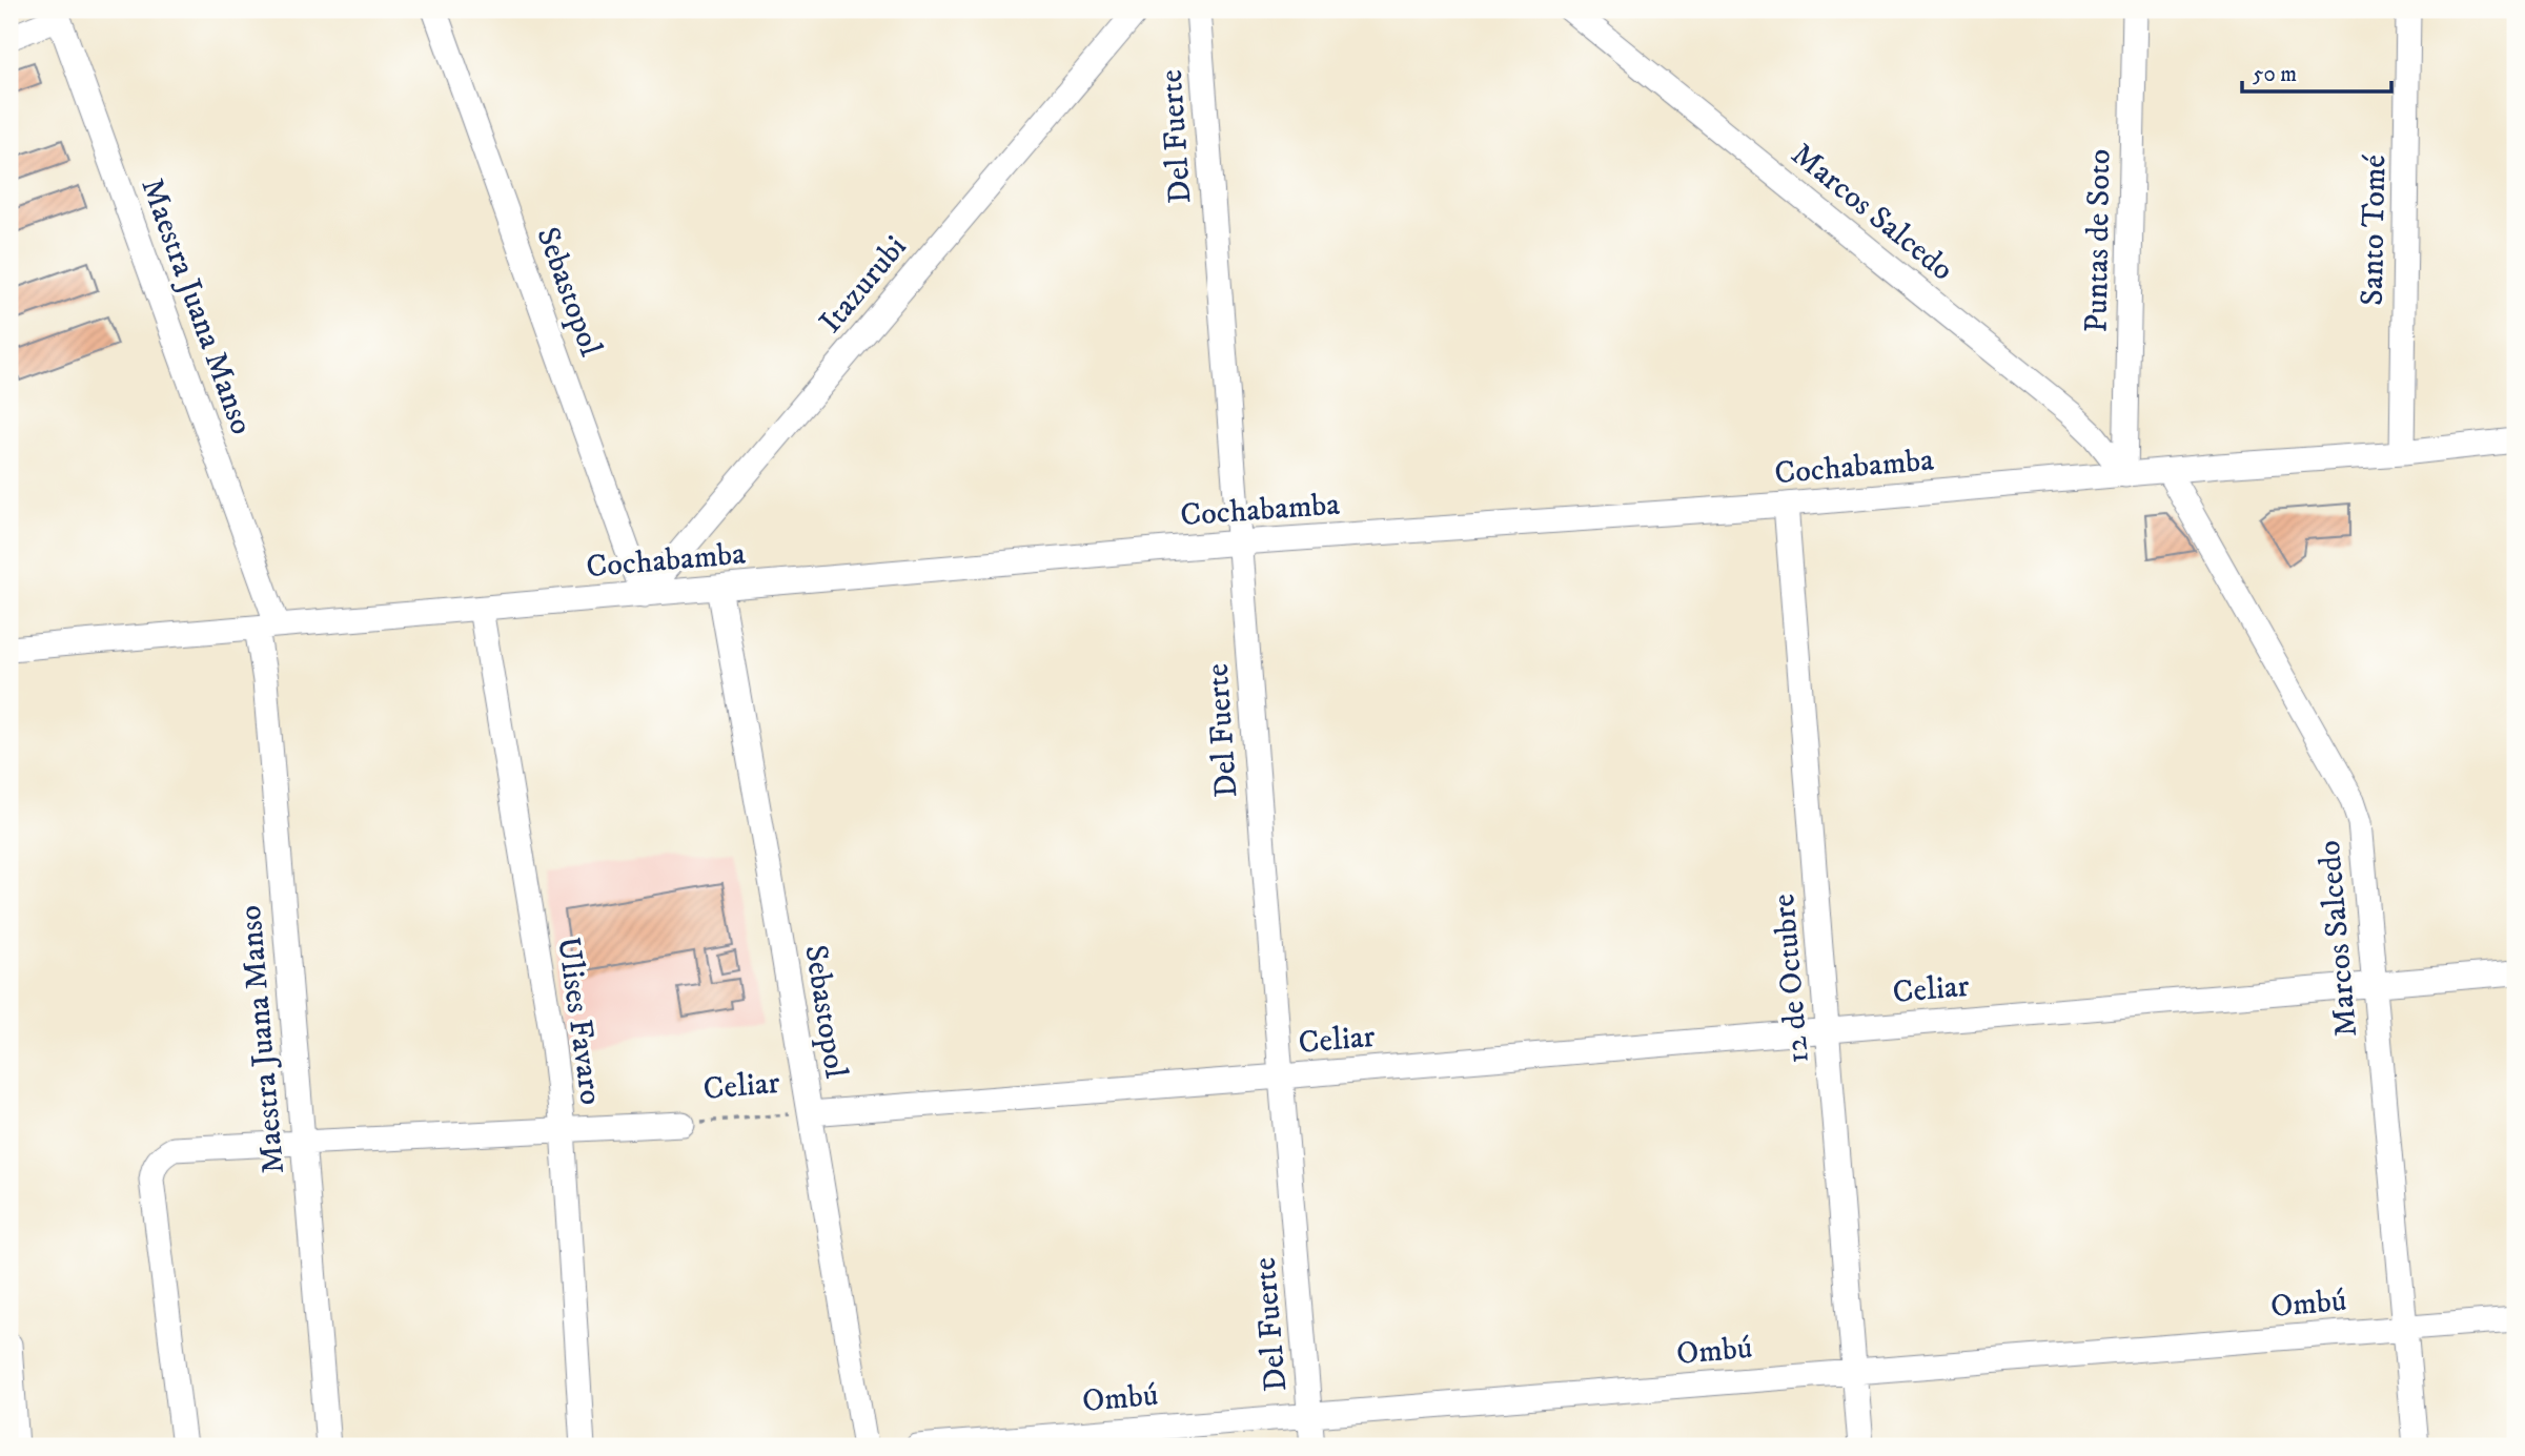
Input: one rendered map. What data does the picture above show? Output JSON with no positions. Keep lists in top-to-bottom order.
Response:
{
  "streets": {
    "street": [
      "Del Fuerte",
      "Marcos Salcedo",
      "Santo Tomé",
      "Puntas de Soto",
      "Itazurubi",
      "Sebastopol",
      "Maestra Juana Manso",
      "Cochabamba",
      "12 de Octubre",
      "Celiar",
      "Ulises Favaro",
      "Ombú"
    ]
  },
  "crossings": [
    ["Del Fuerte", "Cochabamba"],
    ["Del Fuerte", "Celiar"],
    ["Del Fuerte", "Ombú"],
    ["Marcos Salcedo", "Puntas de Soto"],
    ["Marcos Salcedo", "Cochabamba"],
    ["Marcos Salcedo", "Celiar"],
    ["Marcos Salcedo", "Ombú"],
    ["Santo Tomé", "Cochabamba"],
    ["Puntas de Soto", "Cochabamba"],
    ["Itazurubi", "Sebastopol"],
    ["Itazurubi", "Cochabamba"],
    ["Sebastopol", "Cochabamba"],
    ["Sebastopol", "Celiar"],
    ["Maestra Juana Manso", "Cochabamba"],
    ["Maestra Juana Manso", "Celiar"],
    ["Cochabamba", "12 de Octubre"],
    ["Cochabamba", "Ulises Favaro"],
    ["12 de Octubre", "Celiar"],
    ["12 de Octubre", "Ombú"],
    ["Celiar", "Ulises Favaro"]
  ],
  "scale_bar": "50 m"
}
